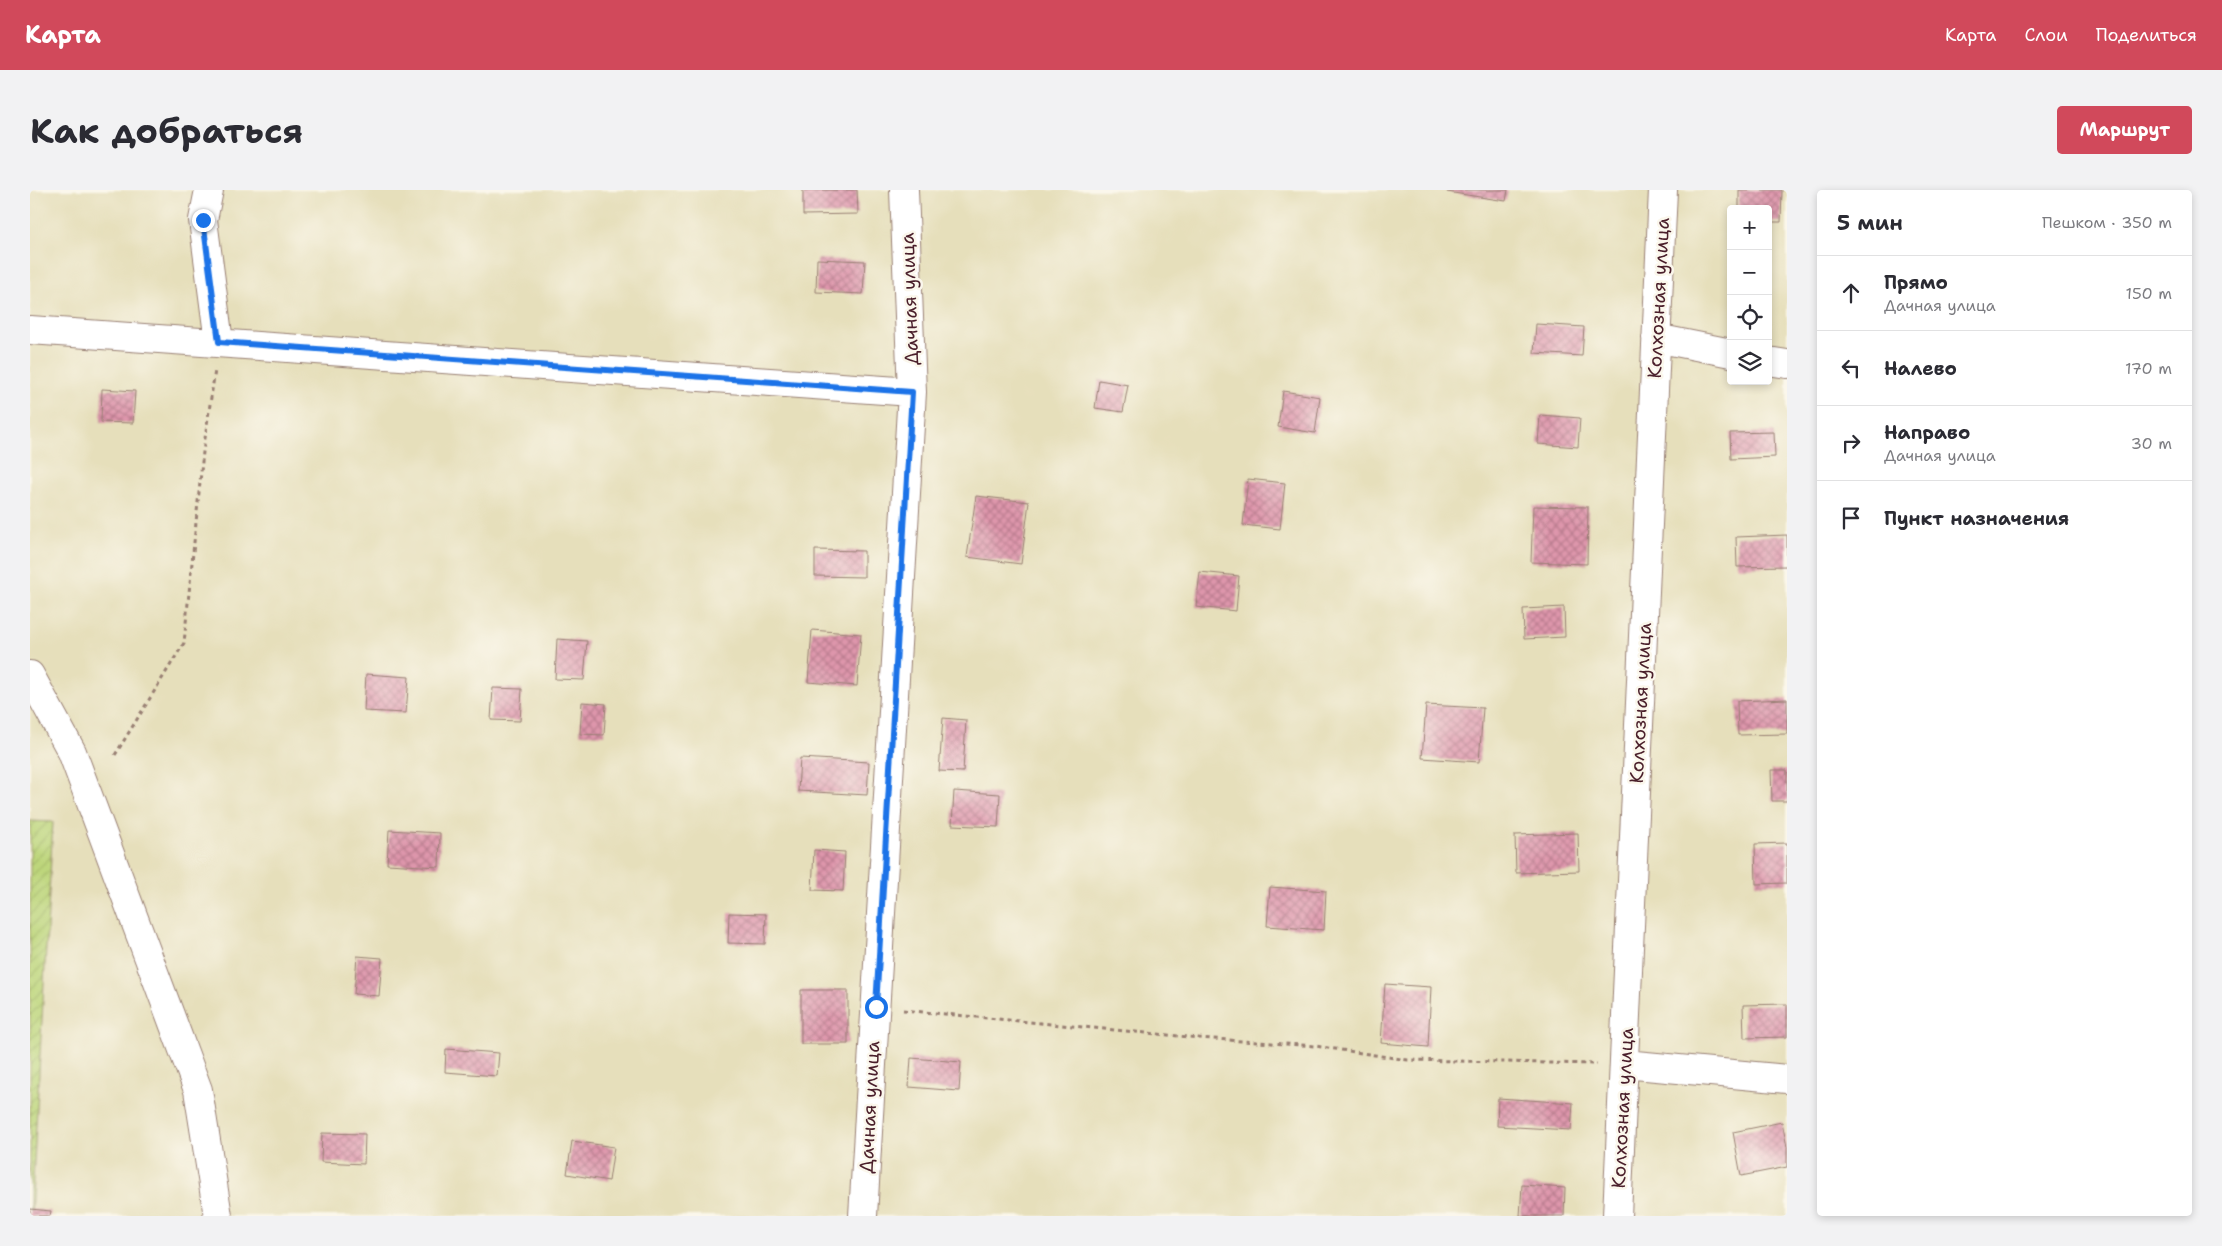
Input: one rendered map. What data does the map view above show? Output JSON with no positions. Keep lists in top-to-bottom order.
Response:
{
  "streets": {
    "street": ["Колхозная улица", "Дачная улица"]
  },
  "page": {
    "header": "Карта",
    "nav": ["Карта", "Слои", "Поделиться"],
    "buttons": "Маршрут",
    "title": "Как добраться",
    "heading": ["5 мин", "Пешком · 350 m"],
    "map_buttons": ["+", "−"],
    "list": [
      ["Прямо", "Дачная улица", "150 m"],
      ["Налево", "170 m"],
      ["Направо", "Дачная улица", "30 m"],
      "Пункт назначения"
    ]
  }
}
